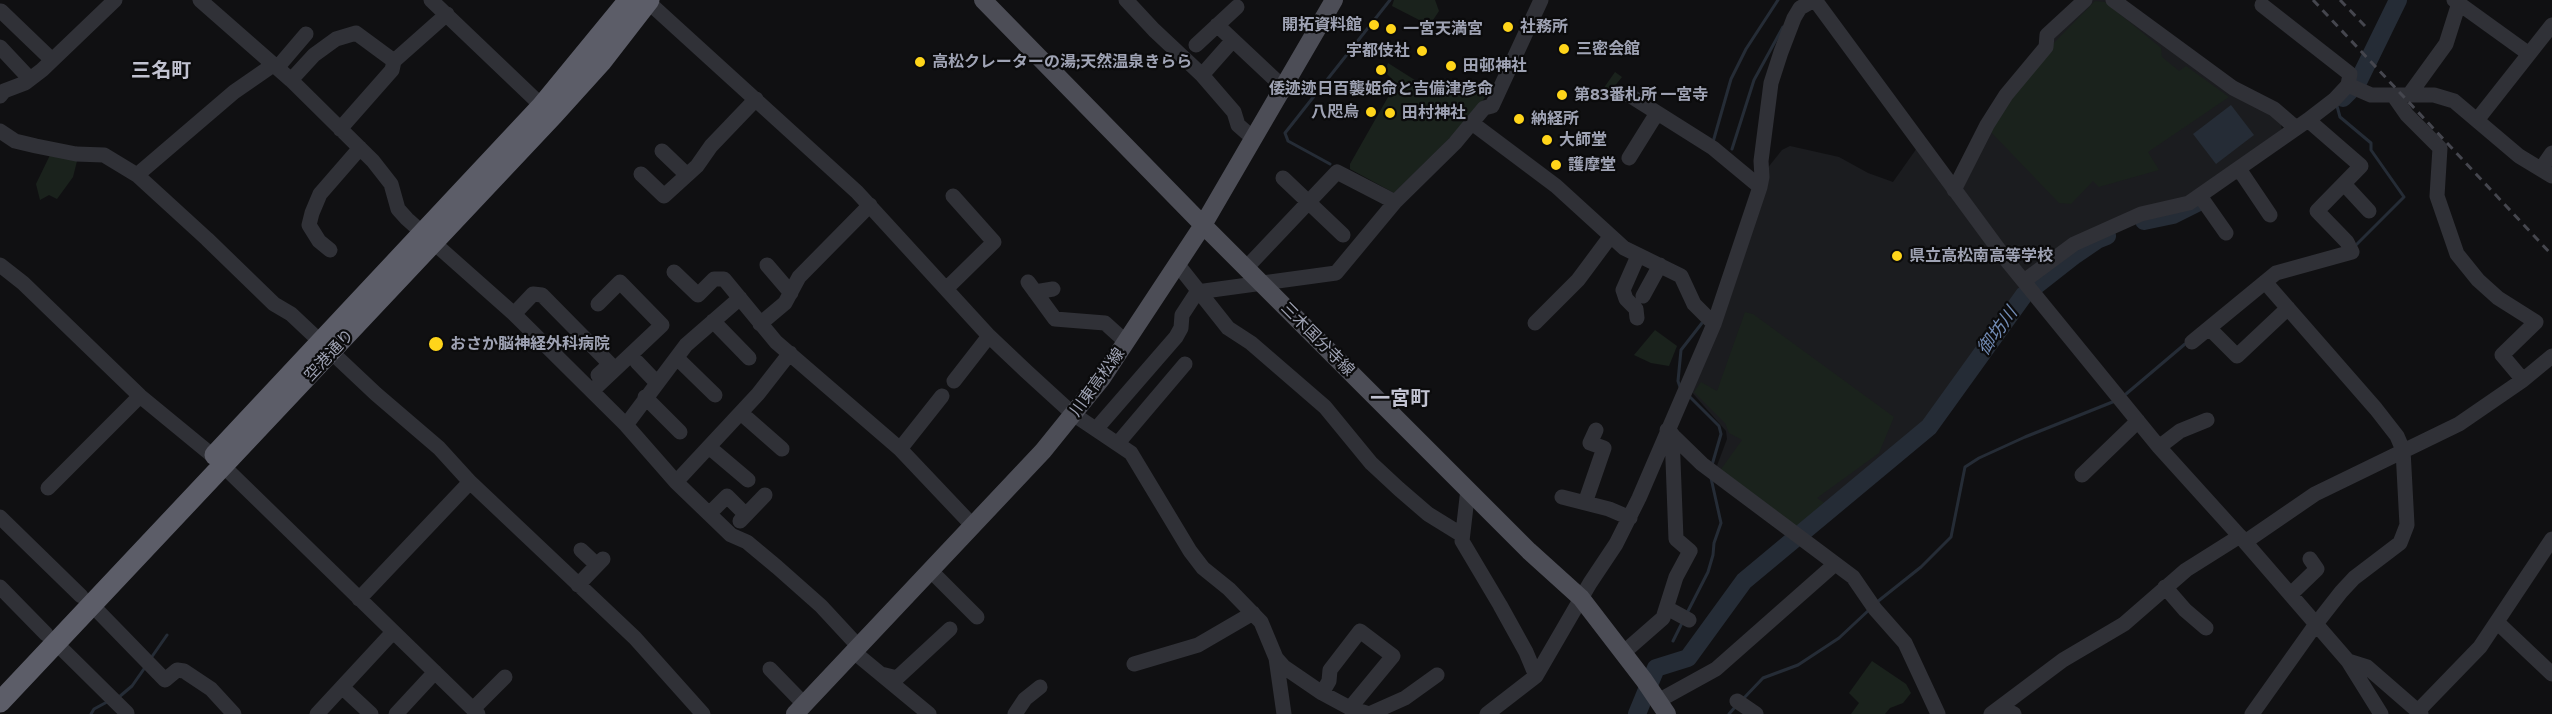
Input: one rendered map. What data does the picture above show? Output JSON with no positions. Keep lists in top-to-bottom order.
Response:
{
  "streets": {
    "highway": ["空港通り"],
    "main road": ["三木国分寺線", "川東高松線"]
  },
  "crossings": [
    ["三木国分寺線", "川東高松線"]
  ],
  "districts": ["三名町", "一宮町"],
  "water": ["御坊川"],
  "places": [
    "開拓資料館",
    "社務所",
    "一宮天満宮",
    "三密会館",
    "宇都伎社",
    "高松クレーターの湯;天然温泉きらら",
    "田邨神社",
    "倭迹迹日百襲姫命と吉備津彦命",
    "第83番札所 一宮寺",
    "八咫烏",
    "田村神社",
    "納経所",
    "大師堂",
    "護摩堂",
    "県立高松南高等学校",
    "おさか脳神経外科病院"
  ]
}
